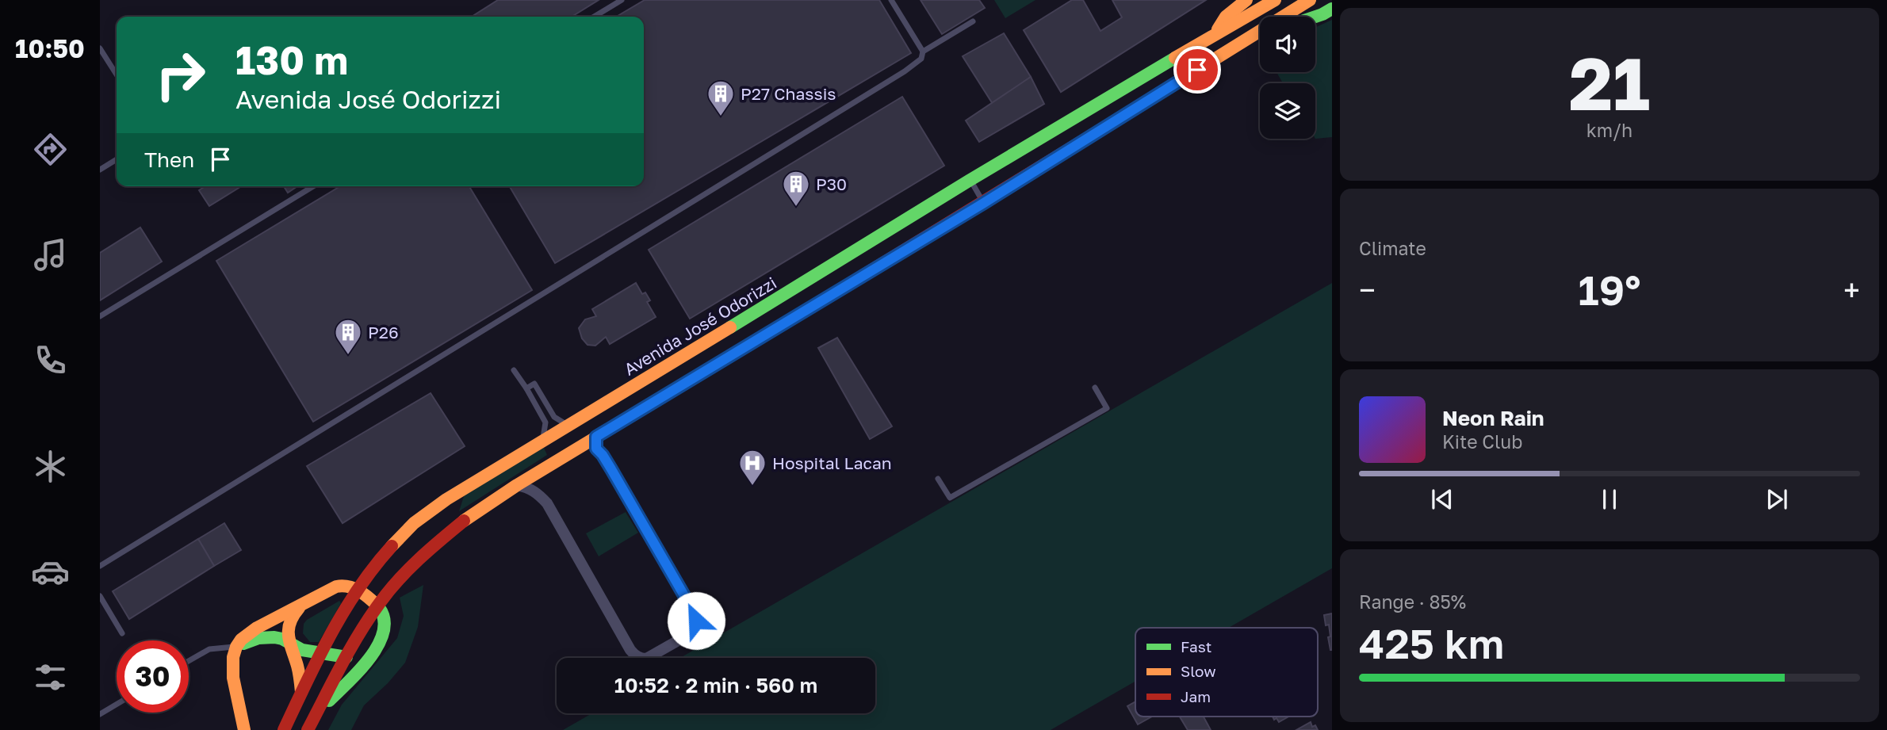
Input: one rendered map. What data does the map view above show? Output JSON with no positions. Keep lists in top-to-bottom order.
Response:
{
  "streets": {
    "main road": ["Avenida José Odorizzi"]
  },
  "places": {
    "building": ["P27 Chassis", "P30", "P26"],
    "hospital": ["Hospital Lacan"]
  },
  "legend": ["Fast", "Slow", "Jam"],
  "page": {
    "tabs": "10:50",
    "tile": [
      ["21", "km/h"],
      "Climate",
      ["Range · 85%", "425 km"]
    ],
    "turn": ["130 m", "Avenida José Odorizzi"],
    "then": "Then",
    "heat": ["−", "19°", "+"],
    "song": ["Neon Rain", "Kite Club"],
    "limit": "30",
    "trip": "10:52 · 2 min · 560 m"
  }
}
